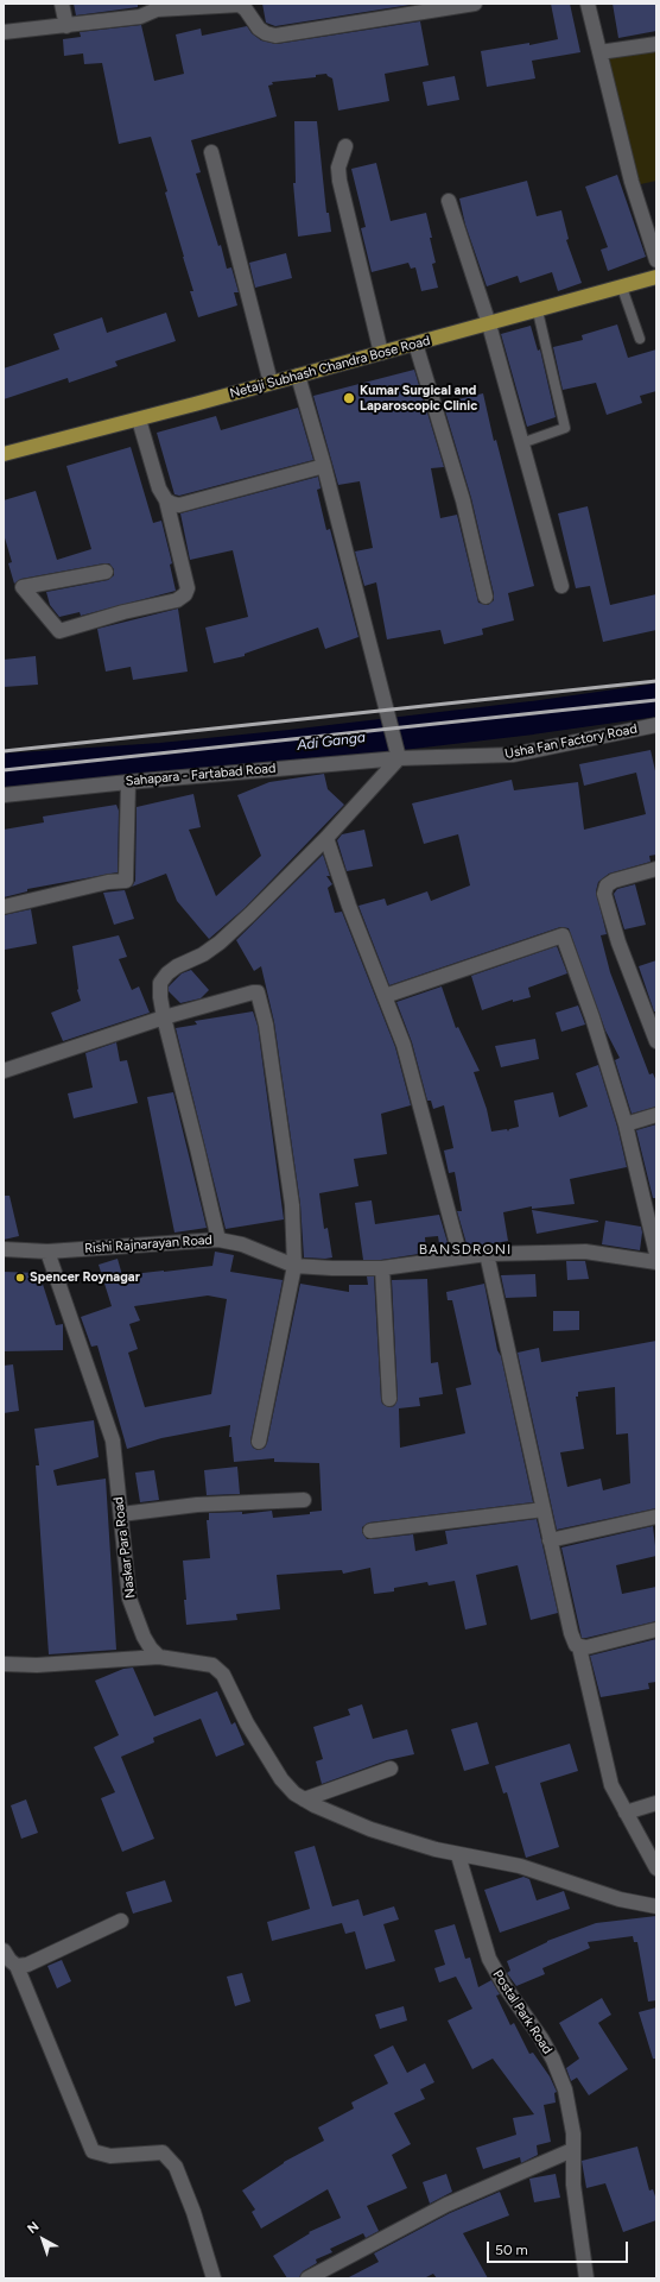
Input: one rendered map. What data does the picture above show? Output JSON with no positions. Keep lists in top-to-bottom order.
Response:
{
  "streets": {
    "main road": ["Netaji Subhash Chandra Bose Road"],
    "street": [
      "Usha Fan Factory Road",
      "Sahapara - Fartabad Road",
      "Rishi Rajnarayan Road",
      "Naskar Para Road",
      "Postal Park Road"
    ]
  },
  "crossings": [
    ["Usha Fan Factory Road", "Sahapara - Fartabad Road"],
    ["Rishi Rajnarayan Road", "Naskar Para Road"]
  ],
  "districts": ["BANSDRONI"],
  "water": ["Adi Ganga"],
  "places": ["Kumar Surgical and Laparoscopic Clinic", "Spencer Roynagar"],
  "scale_bar": "50 m",
  "north": "top left"
}
